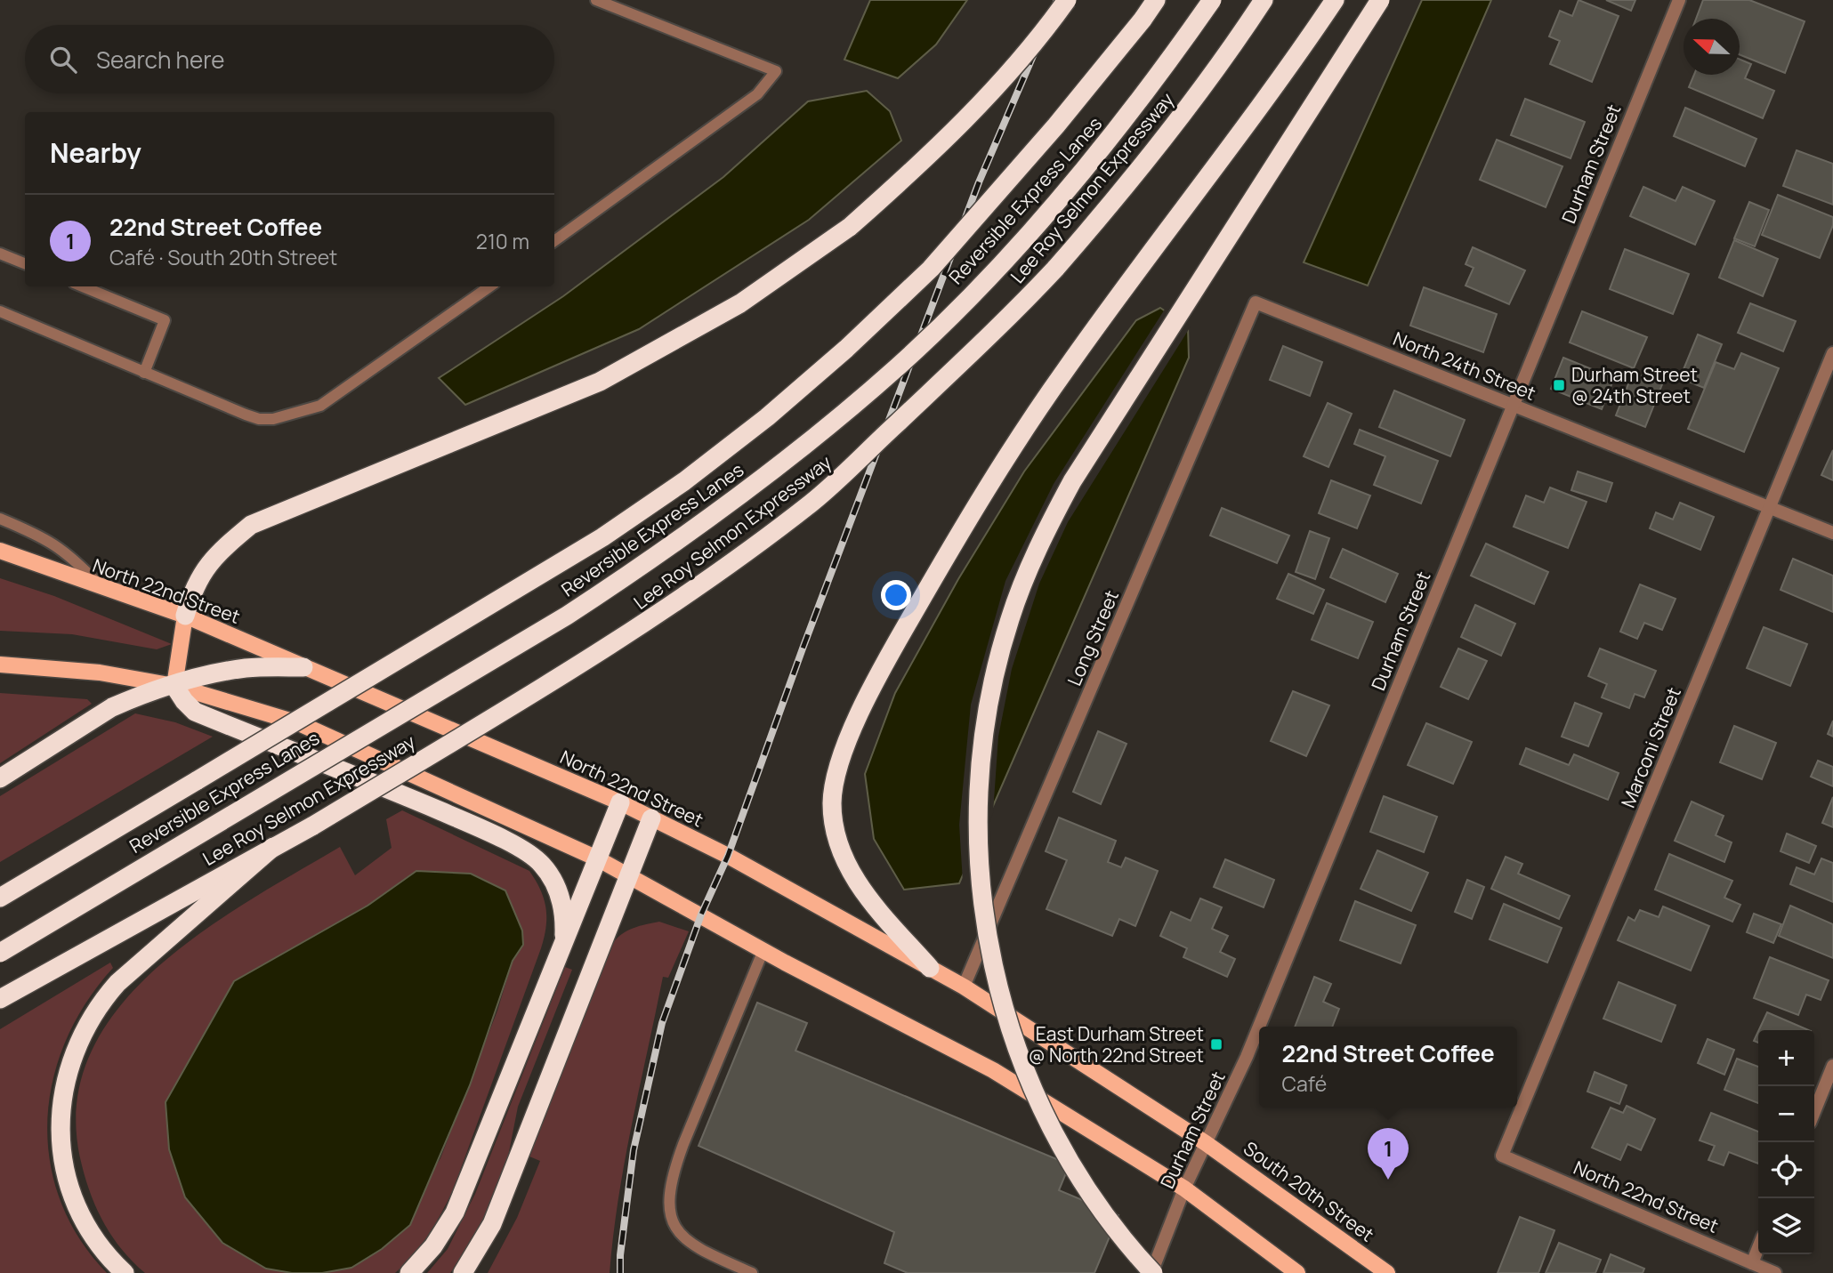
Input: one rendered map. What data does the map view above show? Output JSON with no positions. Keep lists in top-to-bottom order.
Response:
{
  "streets": {
    "highway": ["Lee Roy Selmon Expressway", "Reversible Express Lanes"],
    "main road": ["North 22nd Street", "South 20th Street"],
    "street": [
      "Durham Street",
      "North 24th Street",
      "Long Street",
      "Marconi Street"
    ]
  },
  "crossings": [
    ["Durham Street", "North 24th Street"],
    ["Durham Street", "North 22nd Street"],
    ["Durham Street", "South 20th Street"],
    ["North 24th Street", "Long Street"],
    ["North 24th Street", "Marconi Street"],
    ["North 22nd Street", "Long Street"],
    ["North 22nd Street", "Marconi Street"],
    ["North 22nd Street", "South 20th Street"]
  ],
  "places": {
    "transit": ["Durham Street @ 24th Street", "East Durham Street @ North 22nd Street"]
  },
  "north": "left",
  "page": {
    "search": "Search here",
    "heading": "Nearby",
    "list": [
      {
        "mark": "1",
        "name": "22nd Street Coffee",
        "note": "Café · South 20th Street",
        "value": "210 m"
      }
    ],
    "popup": ["22nd Street Coffee", "Café"],
    "map_buttons": ["+", "−"],
    "pins": "1"
  }
}
